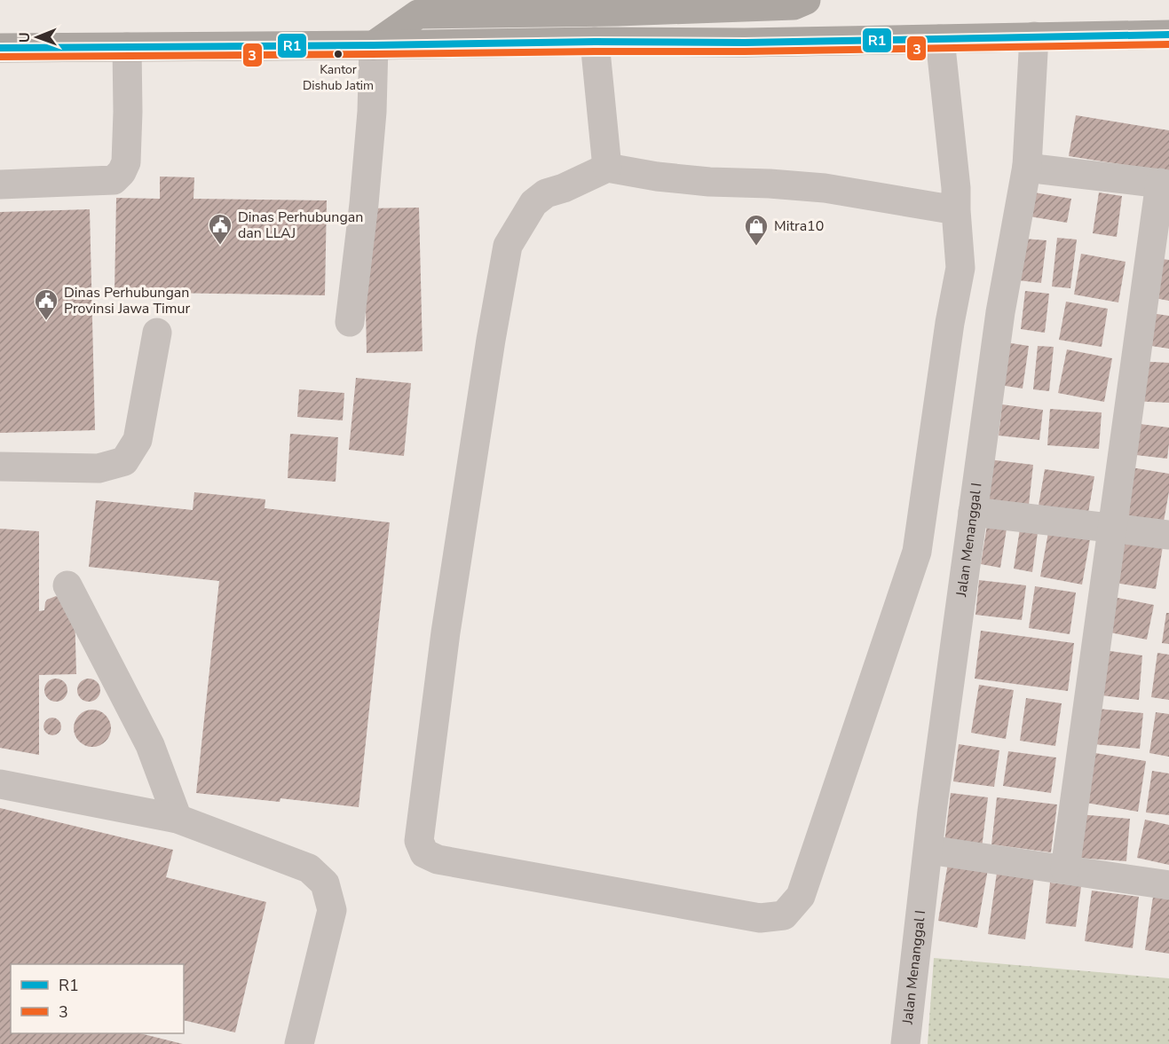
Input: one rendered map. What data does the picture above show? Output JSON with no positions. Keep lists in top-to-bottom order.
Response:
{
  "streets": {
    "street": ["Jalan Menanggal I"]
  },
  "places": {
    "other": ["Kantor Dishub Jatim"],
    "public building": ["Dinas Perhubungan dan LLAJ", "Dinas Perhubungan Provinsi Jawa Timur"],
    "shop": ["Mitra10"]
  },
  "lines": ["transit line R1", "transit line 3"],
  "legend": ["R1", "3"],
  "north": "left"
}
